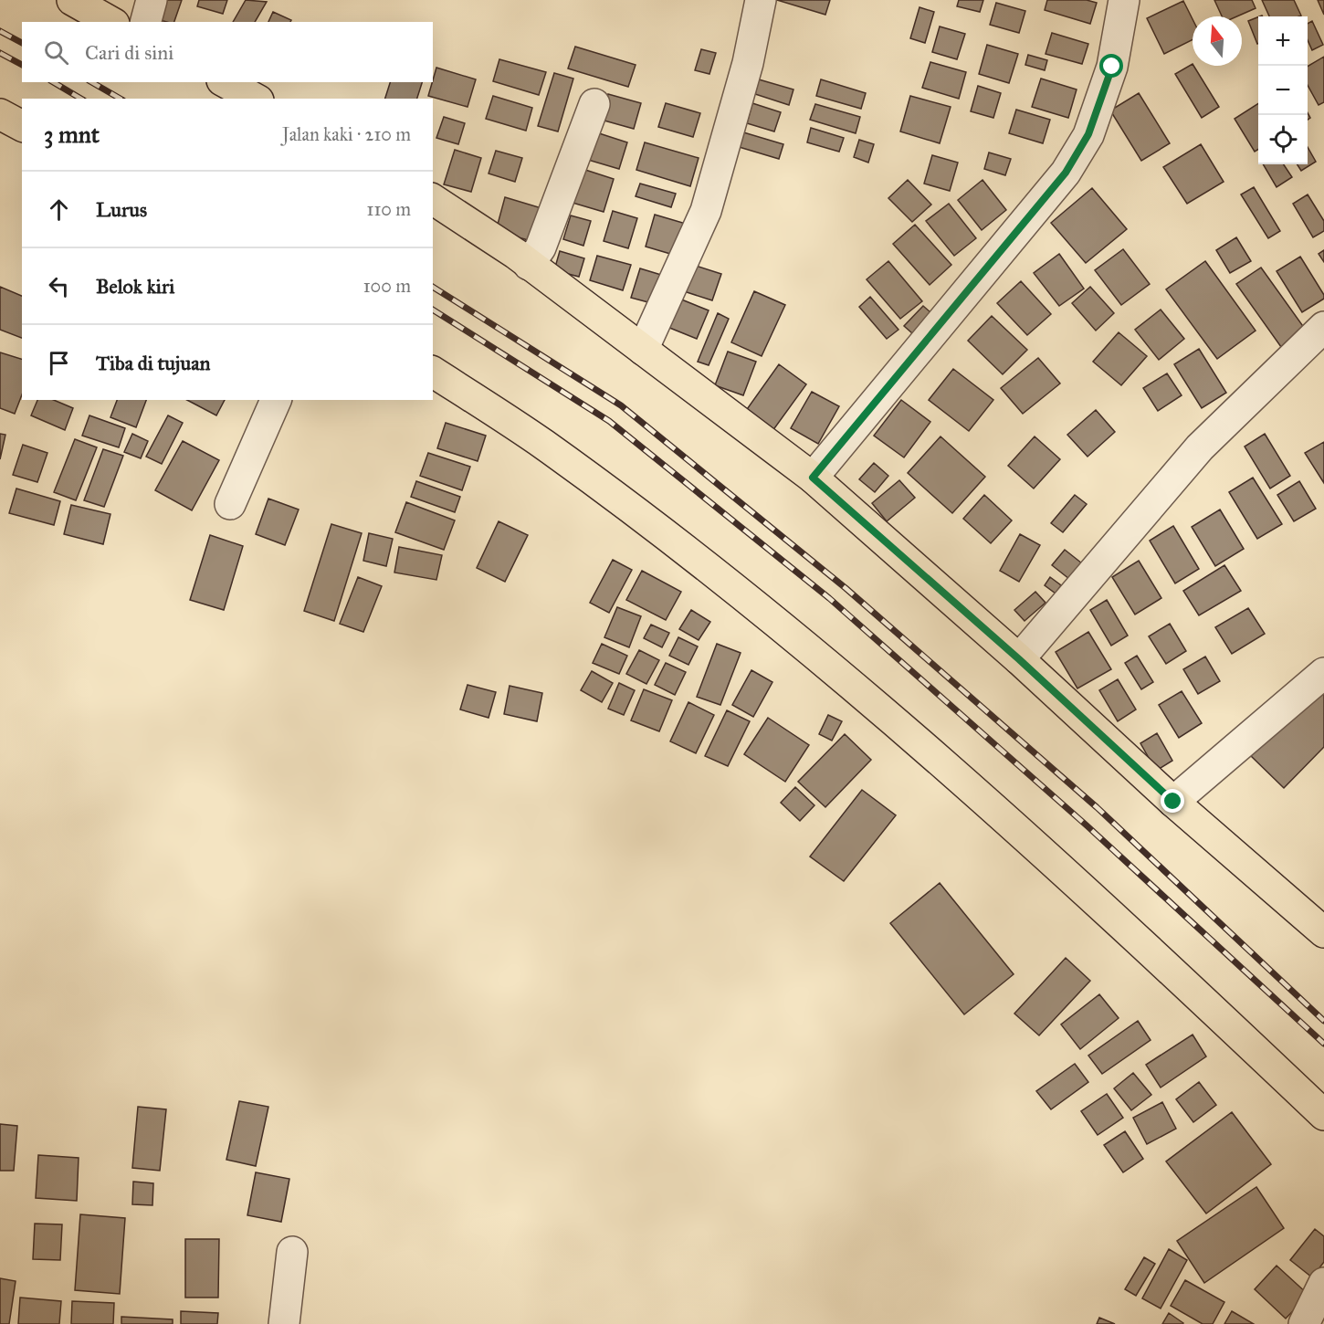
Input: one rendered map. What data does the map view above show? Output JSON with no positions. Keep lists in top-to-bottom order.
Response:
{
  "north": "top",
  "page": {
    "map_buttons": ["+", "−"],
    "search": "Cari di sini",
    "heading": ["3 mnt", "Jalan kaki · 210 m"],
    "list": [
      ["Lurus", "110 m"],
      ["Belok kiri", "100 m"],
      "Tiba di tujuan"
    ]
  }
}
